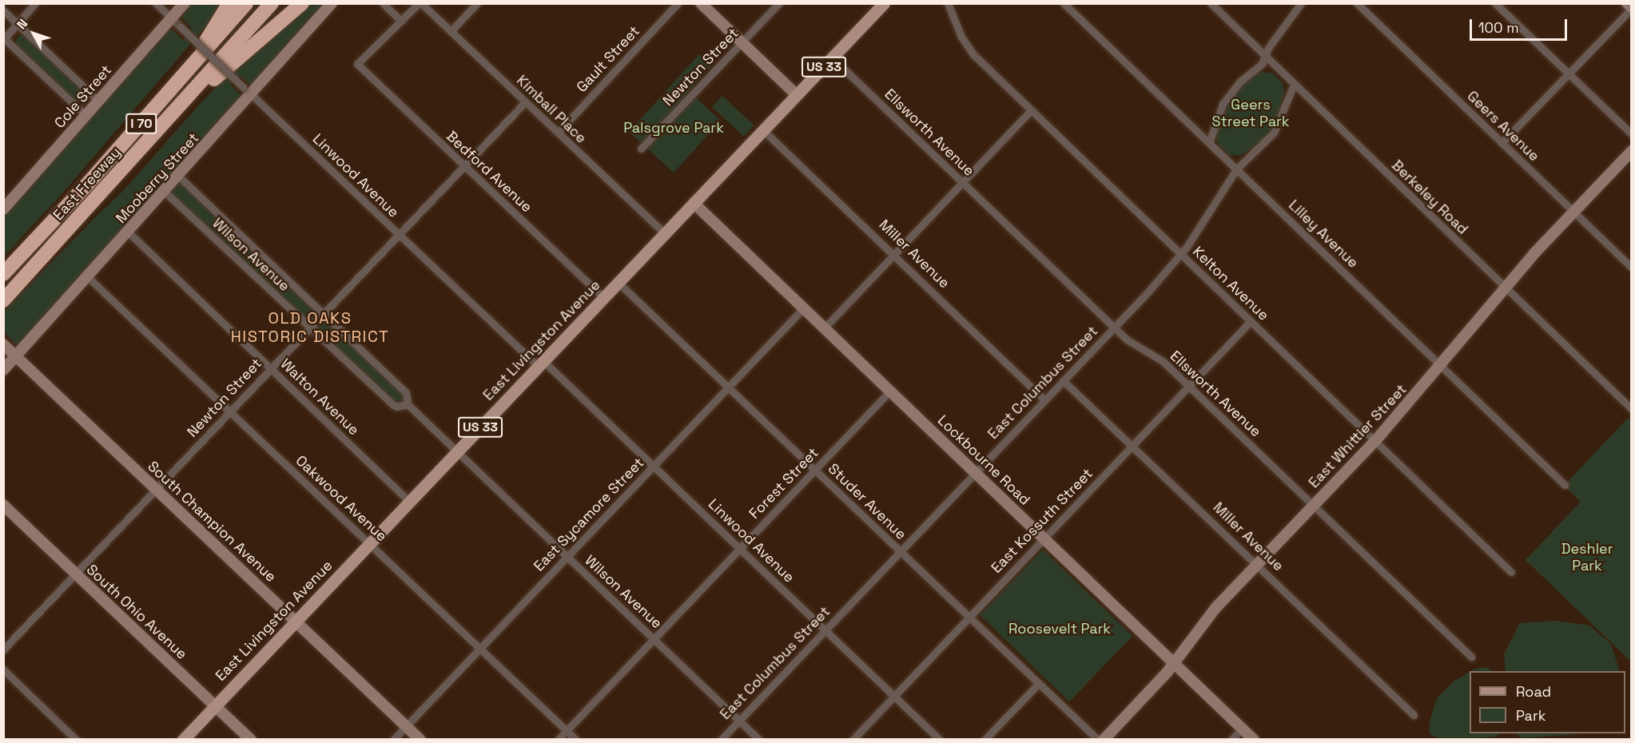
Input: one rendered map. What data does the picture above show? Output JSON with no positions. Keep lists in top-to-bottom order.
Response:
{
  "streets": {
    "highway": ["I 70", "East Freeway"],
    "main road": ["US 33", "East Livingston Avenue"],
    "street": [
      "Gault Street",
      "Newton Street",
      "Cole Street",
      "Kimball Place",
      "Geers Avenue",
      "Ellsworth Avenue",
      "Bedford Avenue",
      "Linwood Avenue",
      "Mooberry Street",
      "Berkeley Road",
      "Lilley Avenue",
      "Miller Avenue",
      "Wilson Avenue",
      "Kelton Avenue",
      "East Columbus Street",
      "Walton Avenue",
      "East Whittier Street",
      "Lockbourne Road",
      "Forest Street",
      "Oakwood Avenue",
      "Studer Avenue",
      "East Sycamore Street",
      "East Kossuth Street",
      "South Champion Avenue",
      "South Ohio Avenue"
    ]
  },
  "crossings": [
    ["Gault Street", "Kimball Place"],
    ["Newton Street", "Kimball Place"],
    ["Newton Street", "Bedford Avenue"],
    ["Newton Street", "Linwood Avenue"],
    ["Newton Street", "Wilson Avenue"],
    ["Newton Street", "Walton Avenue"],
    ["Newton Street", "Oakwood Avenue"],
    ["Newton Street", "South Champion Avenue"],
    ["Newton Street", "South Ohio Avenue"],
    ["Cole Street", "Linwood Avenue"],
    ["Kimball Place", "East Livingston Avenue"],
    ["Geers Avenue", "East Whittier Street"],
    ["Ellsworth Avenue", "East Livingston Avenue"],
    ["Ellsworth Avenue", "East Columbus Street"],
    ["Ellsworth Avenue", "East Whittier Street"],
    ["Ellsworth Avenue", "East Kossuth Street"],
    ["Bedford Avenue", "East Livingston Avenue"],
    ["Linwood Avenue", "Mooberry Street"],
    ["Linwood Avenue", "East Livingston Avenue"],
    ["Linwood Avenue", "East Columbus Street"],
    ["Linwood Avenue", "Forest Street"],
    ["Linwood Avenue", "East Sycamore Street"],
    ["Linwood Avenue", "East Kossuth Street"],
    ["Mooberry Street", "Wilson Avenue"],
    ["Mooberry Street", "Walton Avenue"],
    ["Mooberry Street", "Oakwood Avenue"],
    ["Mooberry Street", "South Champion Avenue"],
    ["Berkeley Road", "East Columbus Street"],
    ["Berkeley Road", "East Whittier Street"],
    ["Lilley Avenue", "East Columbus Street"],
    ["Lilley Avenue", "East Whittier Street"],
    ["Miller Avenue", "East Livingston Avenue"],
    ["Miller Avenue", "East Columbus Street"],
    ["Miller Avenue", "East Whittier Street"],
    ["Miller Avenue", "East Kossuth Street"],
    ["Wilson Avenue", "East Livingston Avenue"],
    ["Wilson Avenue", "East Columbus Street"],
    ["Wilson Avenue", "Forest Street"],
    ["Wilson Avenue", "East Sycamore Street"],
    ["Kelton Avenue", "East Columbus Street"],
    ["Kelton Avenue", "East Whittier Street"],
    ["Kelton Avenue", "East Kossuth Street"],
    ["East Livingston Avenue", "Walton Avenue"],
    ["East Livingston Avenue", "Lockbourne Road"],
    ["East Livingston Avenue", "Oakwood Avenue"],
    ["East Livingston Avenue", "Studer Avenue"],
    ["East Livingston Avenue", "South Champion Avenue"],
    ["East Livingston Avenue", "South Ohio Avenue"],
    ["East Columbus Street", "Lockbourne Road"],
    ["East Columbus Street", "Studer Avenue"],
    ["East Whittier Street", "Lockbourne Road"],
    ["Lockbourne Road", "Forest Street"],
    ["Lockbourne Road", "East Sycamore Street"],
    ["Lockbourne Road", "East Kossuth Street"],
    ["Forest Street", "Oakwood Avenue"],
    ["Forest Street", "Studer Avenue"],
    ["Oakwood Avenue", "East Sycamore Street"],
    ["Studer Avenue", "East Sycamore Street"],
    ["Studer Avenue", "East Kossuth Street"],
    ["East Sycamore Street", "South Champion Avenue"]
  ],
  "districts": ["OLD OAKS HISTORIC DISTRICT"],
  "parks": [
    "Geers Street Park",
    "Palsgrove Park",
    "Deshler Park",
    "Roosevelt Park"
  ],
  "legend": ["Road", "Park"],
  "scale_bar": "100 m",
  "north": "top left"
}
